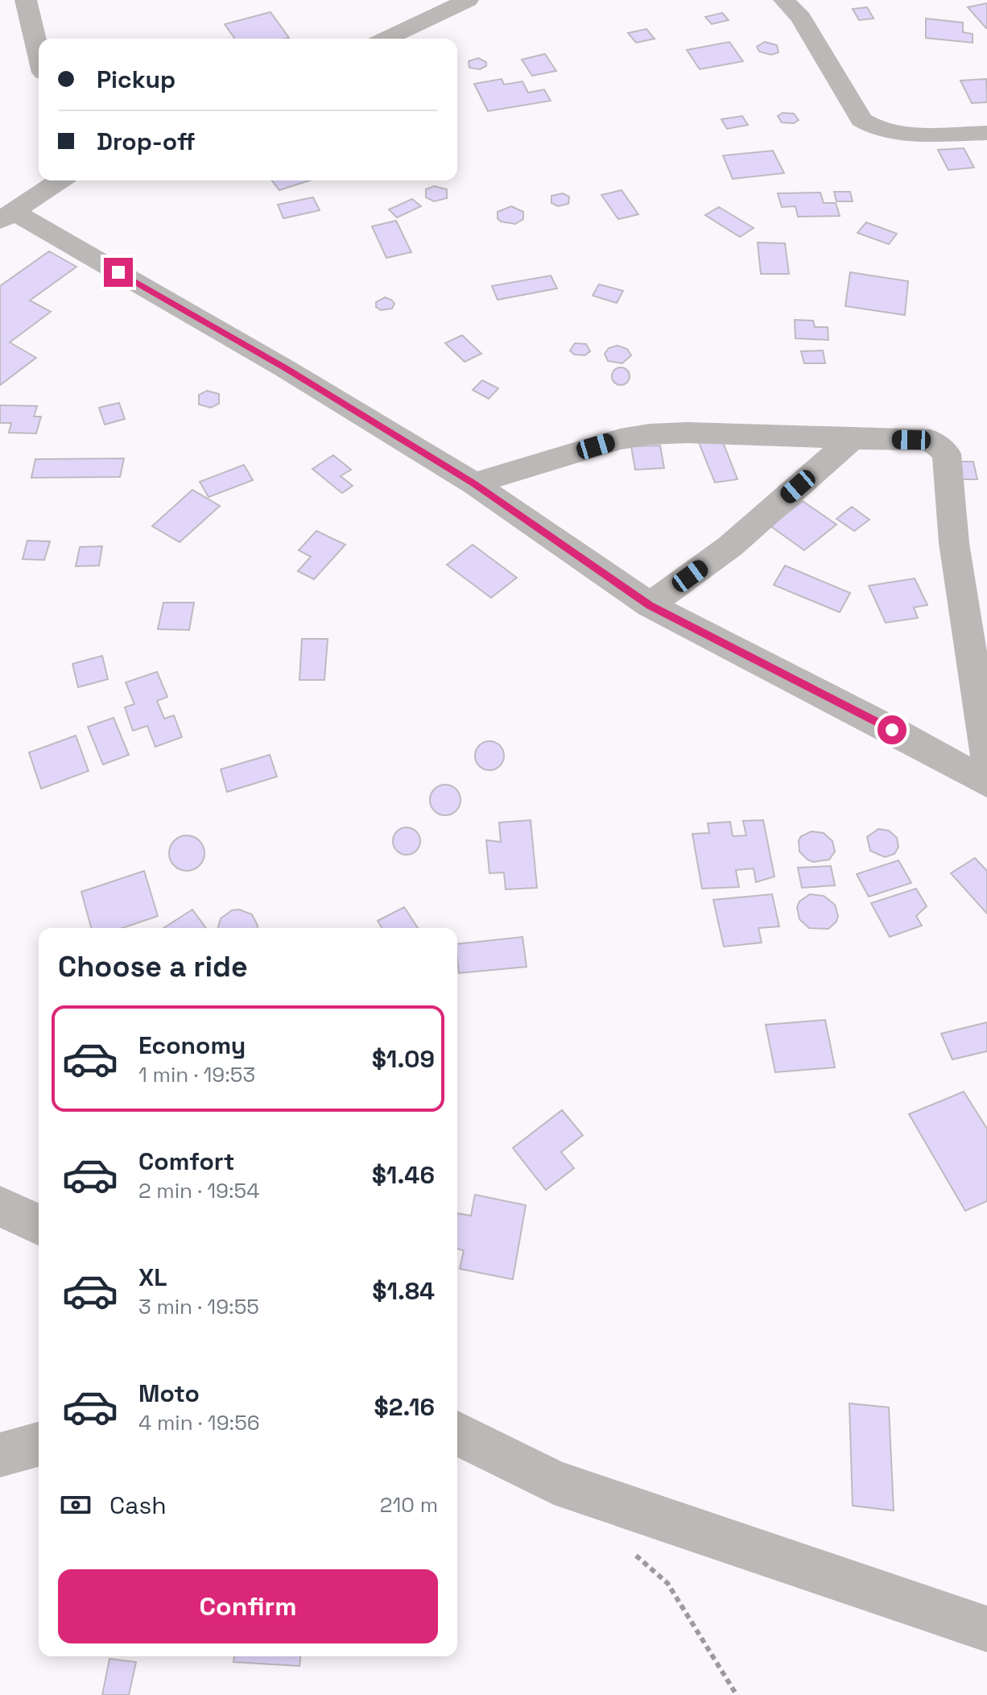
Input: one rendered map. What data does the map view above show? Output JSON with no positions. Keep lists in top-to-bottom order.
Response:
{
  "page": {
    "banner": ["Pickup", "Drop-off"],
    "heading": "Choose a ride",
    "list": [
      {
        "name": "Economy",
        "note": "1 min · 19:53",
        "value": "$1.09"
      },
      {
        "name": "Comfort",
        "note": "2 min · 19:54",
        "value": "$1.46"
      },
      {
        "name": "XL",
        "note": "3 min · 19:55",
        "value": "$1.84"
      },
      {
        "name": "Moto",
        "note": "4 min · 19:56",
        "value": "$2.16"
      }
    ],
    "pay": ["Cash", "210 m"],
    "buttons": "Confirm"
  }
}
